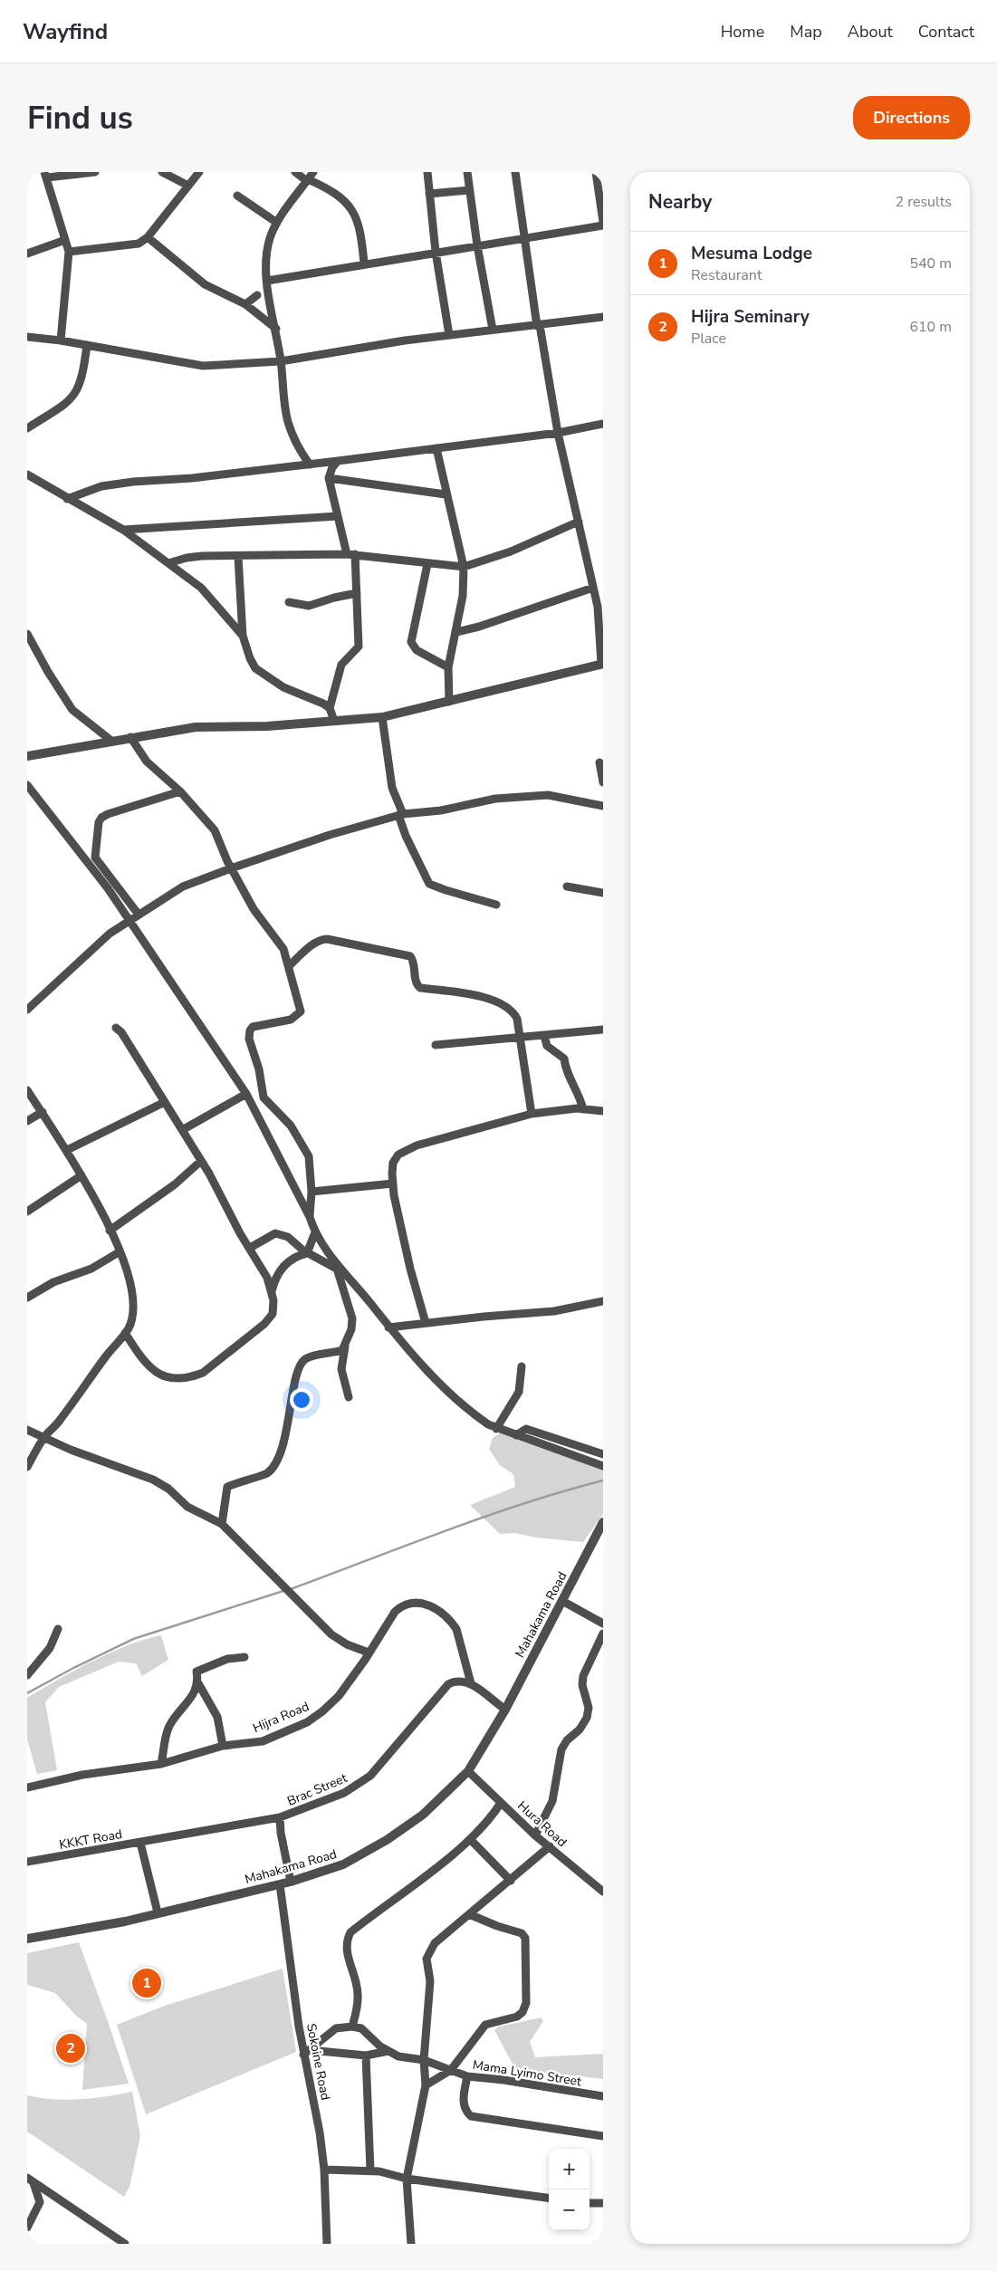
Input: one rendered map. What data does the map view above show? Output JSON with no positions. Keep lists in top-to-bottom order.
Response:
{
  "streets": {
    "street": [
      "Mahakama Road",
      "Hijra Road",
      "Brac Street",
      "Hura Road",
      "KKKT Road",
      "Sokoine Road",
      "Mama Lyimo Street"
    ]
  },
  "crossings": [
    ["Mahakama Road", "Hura Road"],
    ["Mahakama Road", "KKKT Road"],
    ["Mahakama Road", "Sokoine Road"],
    ["Hijra Road", "Brac Street"],
    ["Brac Street", "KKKT Road"]
  ],
  "page": {
    "header": "Wayfind",
    "nav": [
      "Home",
      "Map",
      "About",
      "Contact"
    ],
    "buttons": "Directions",
    "title": "Find us",
    "heading": ["Nearby", "2 results"],
    "list": [
      {
        "mark": "1",
        "name": "Mesuma Lodge",
        "note": "Restaurant",
        "value": "540 m"
      },
      {
        "mark": "2",
        "name": "Hijra Seminary",
        "note": "Place",
        "value": "610 m"
      }
    ],
    "pins": ["1", "2"],
    "map_buttons": ["+", "−"]
  }
}
